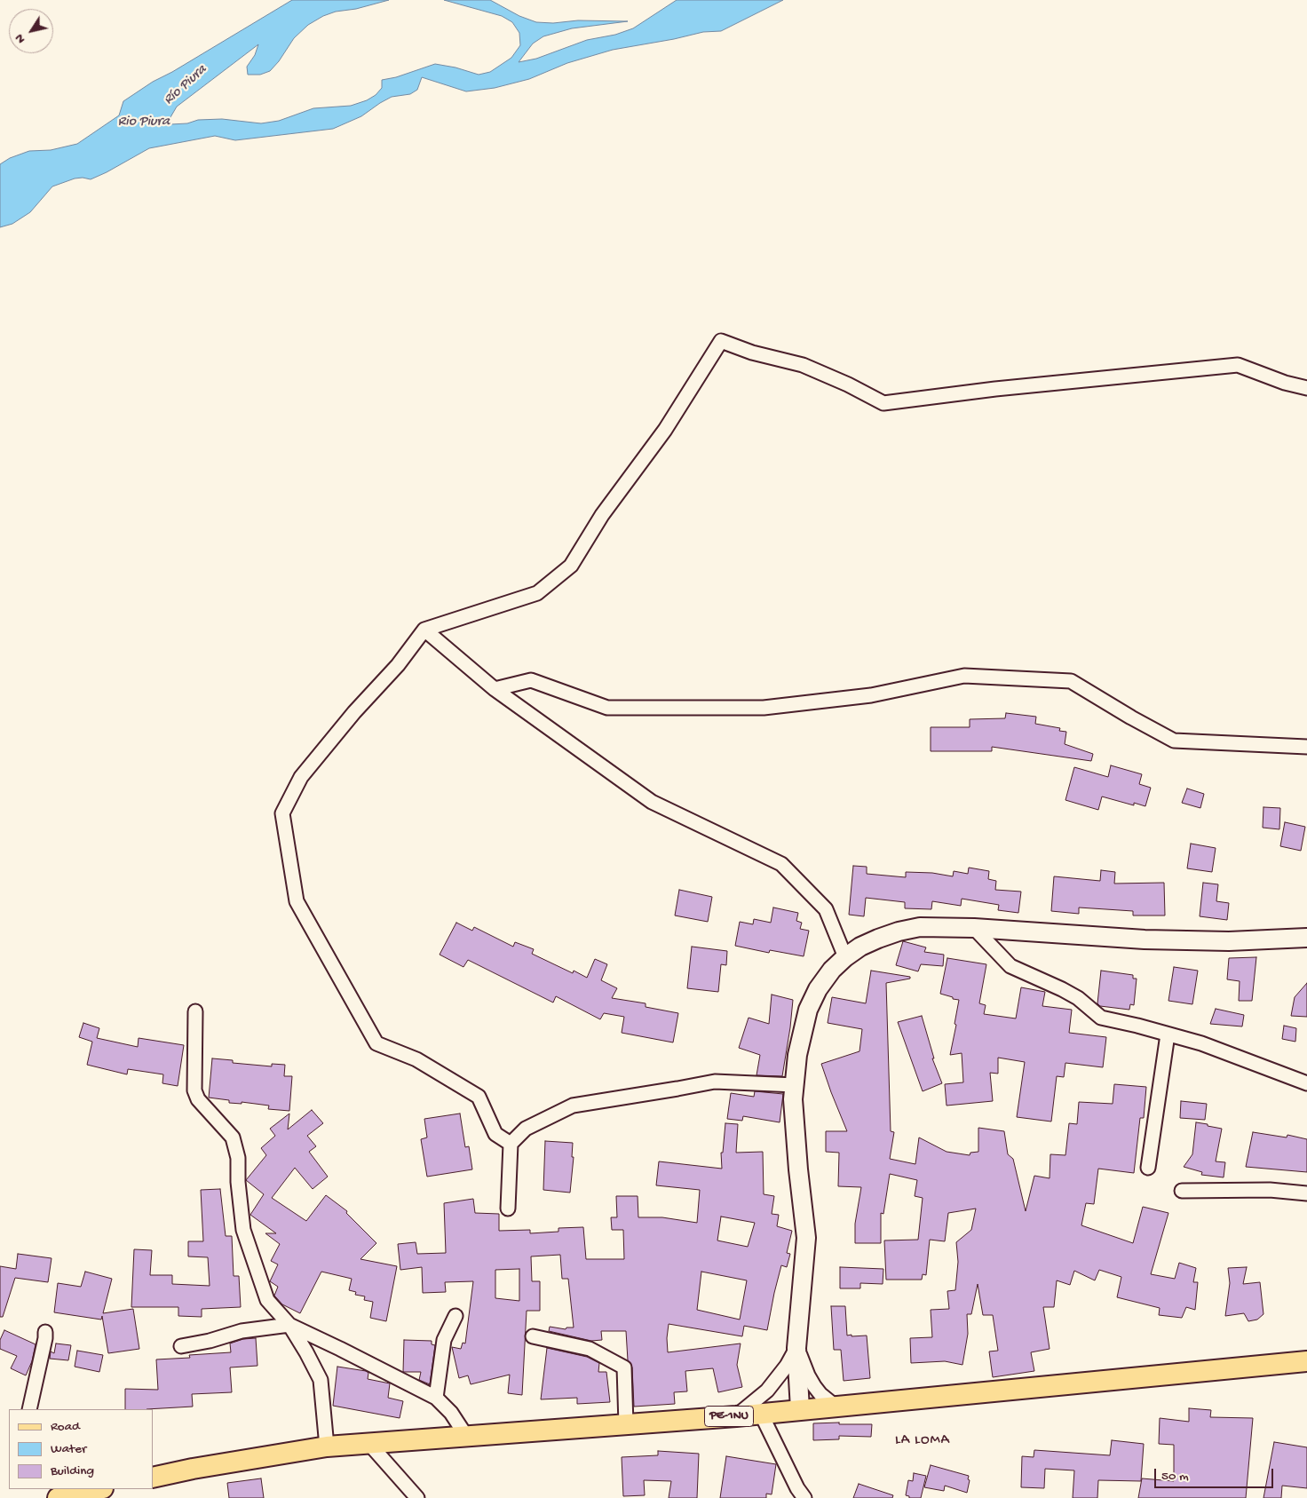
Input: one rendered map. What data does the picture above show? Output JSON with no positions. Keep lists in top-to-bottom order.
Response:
{
  "streets": {
    "main road": ["PE-1NU"]
  },
  "districts": ["LA LOMA"],
  "water": ["Río Piura", "Rio Piura"],
  "legend": ["Road", "Water", "Building"],
  "scale_bar": "50 m",
  "north": "bottom left"
}
